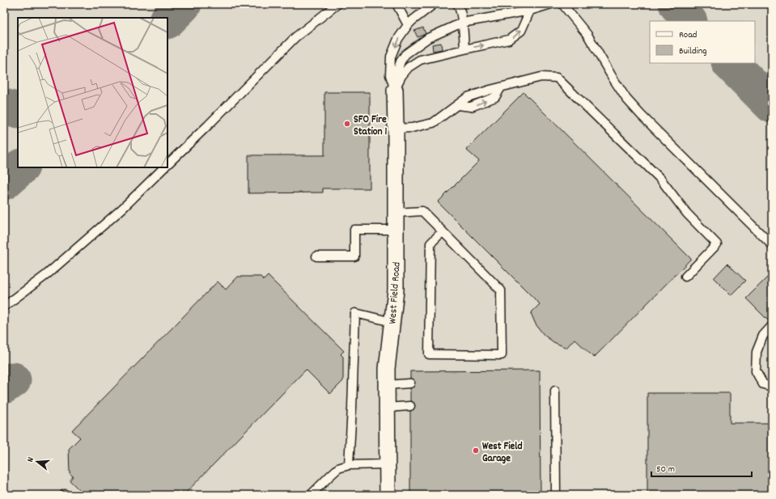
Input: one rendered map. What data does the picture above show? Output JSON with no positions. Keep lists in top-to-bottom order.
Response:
{
  "streets": {
    "street": ["West Field Road"]
  },
  "places": ["SFO Fire Station 1", "West Field Garage"],
  "legend": ["Road", "Building"],
  "scale_bar": "50 m",
  "north": "left"
}
